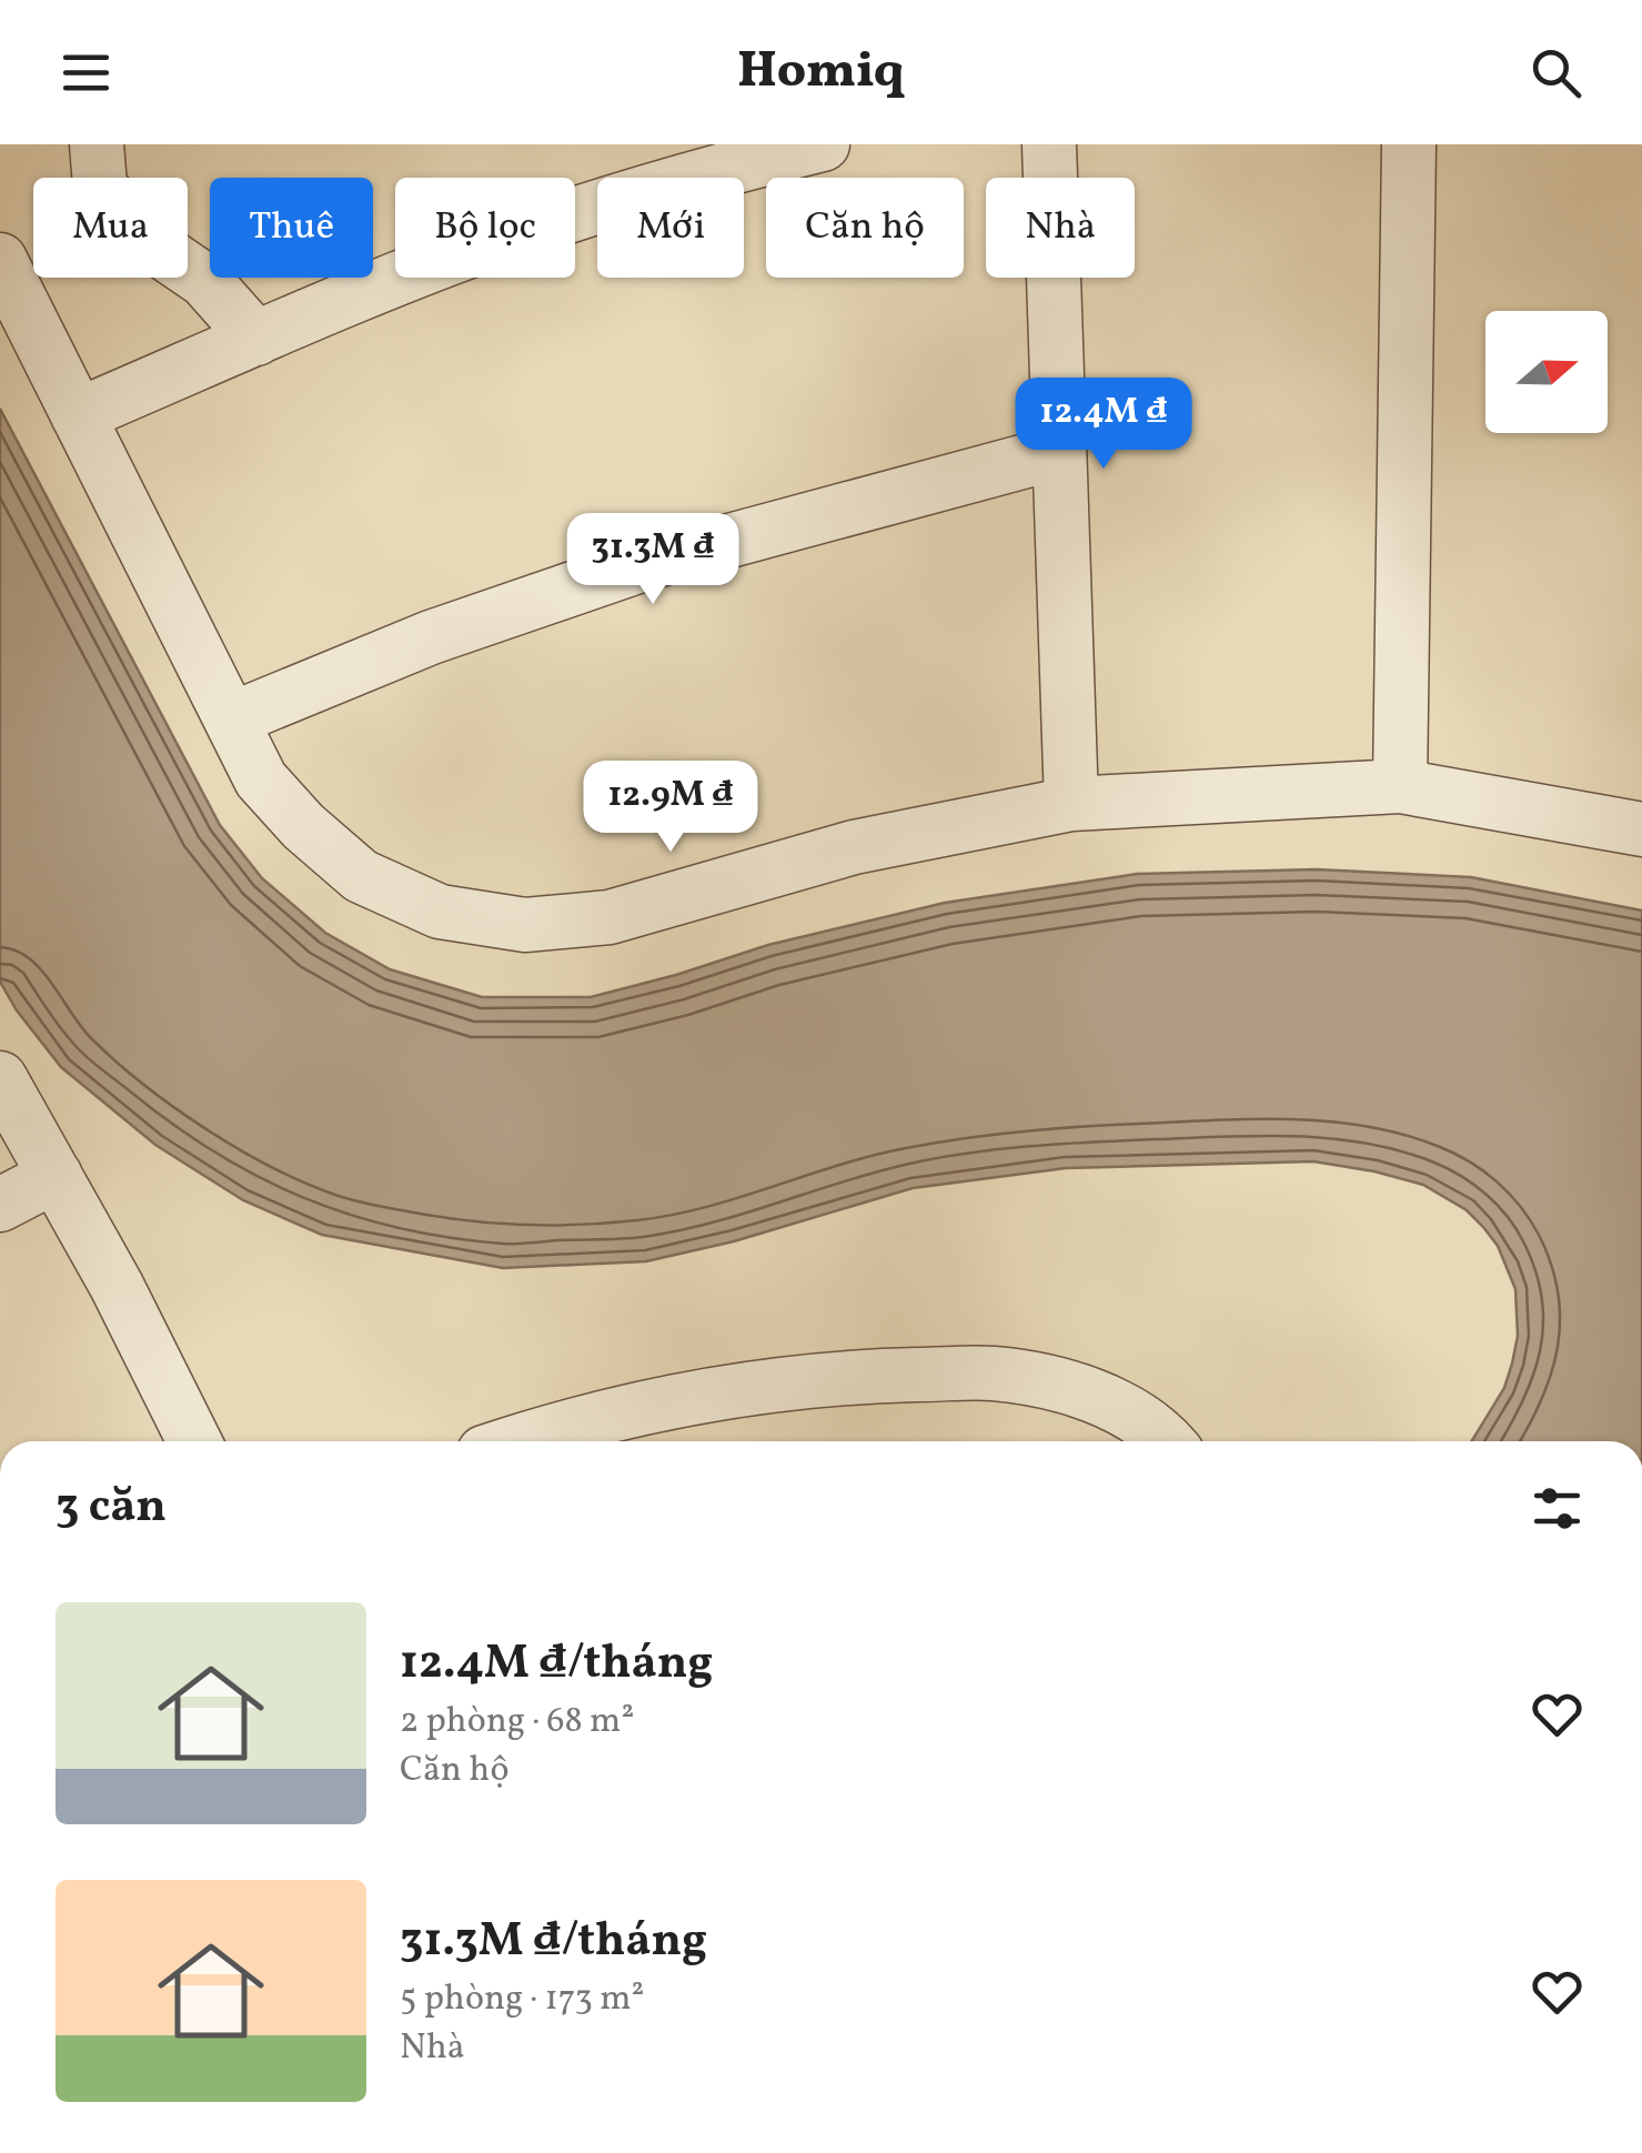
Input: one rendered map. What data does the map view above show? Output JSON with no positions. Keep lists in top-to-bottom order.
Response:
{
  "north": "right",
  "page": {
    "header": "Homiq",
    "chip": [
      "Mua",
      "Thuê",
      "Bộ lọc",
      "Mới",
      "Căn hộ",
      "Nhà"
    ],
    "price": ["12.4M ₫", "31.3M ₫", "12.9M ₫"],
    "heading": "3 căn",
    "list": [
      {
        "name": "12.4M ₫/tháng",
        "note": "2 phòng · 68 m² · Căn hộ"
      },
      {
        "name": "31.3M ₫/tháng",
        "note": "5 phòng · 173 m² · Nhà"
      }
    ]
  }
}
